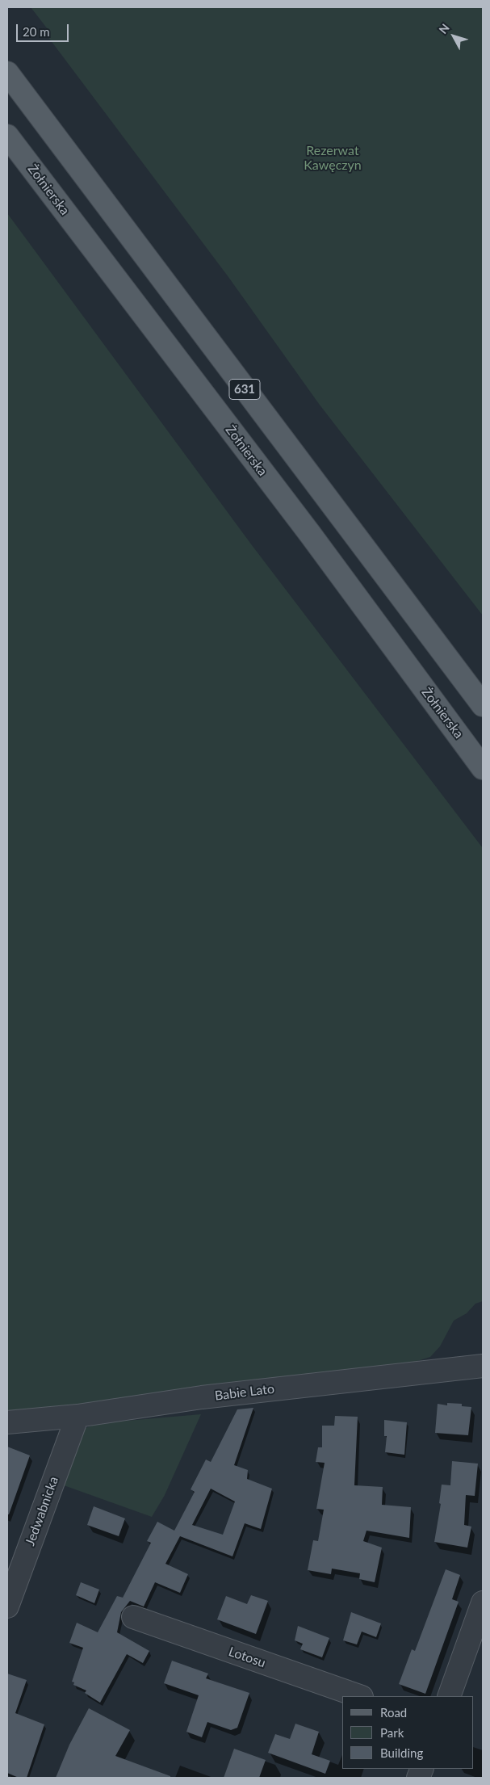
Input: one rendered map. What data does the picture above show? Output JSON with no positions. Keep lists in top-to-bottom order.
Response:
{
  "streets": {
    "main road": ["Żołnierska", "631"],
    "street": ["Babie Lato", "Jedwabnicka", "Lotosu"]
  },
  "crossings": [
    ["Babie Lato", "Jedwabnicka"]
  ],
  "parks": ["Rezerwat Kawęczyn"],
  "legend": ["Road", "Park", "Building"],
  "scale_bar": "20 m",
  "north": "top left"
}
